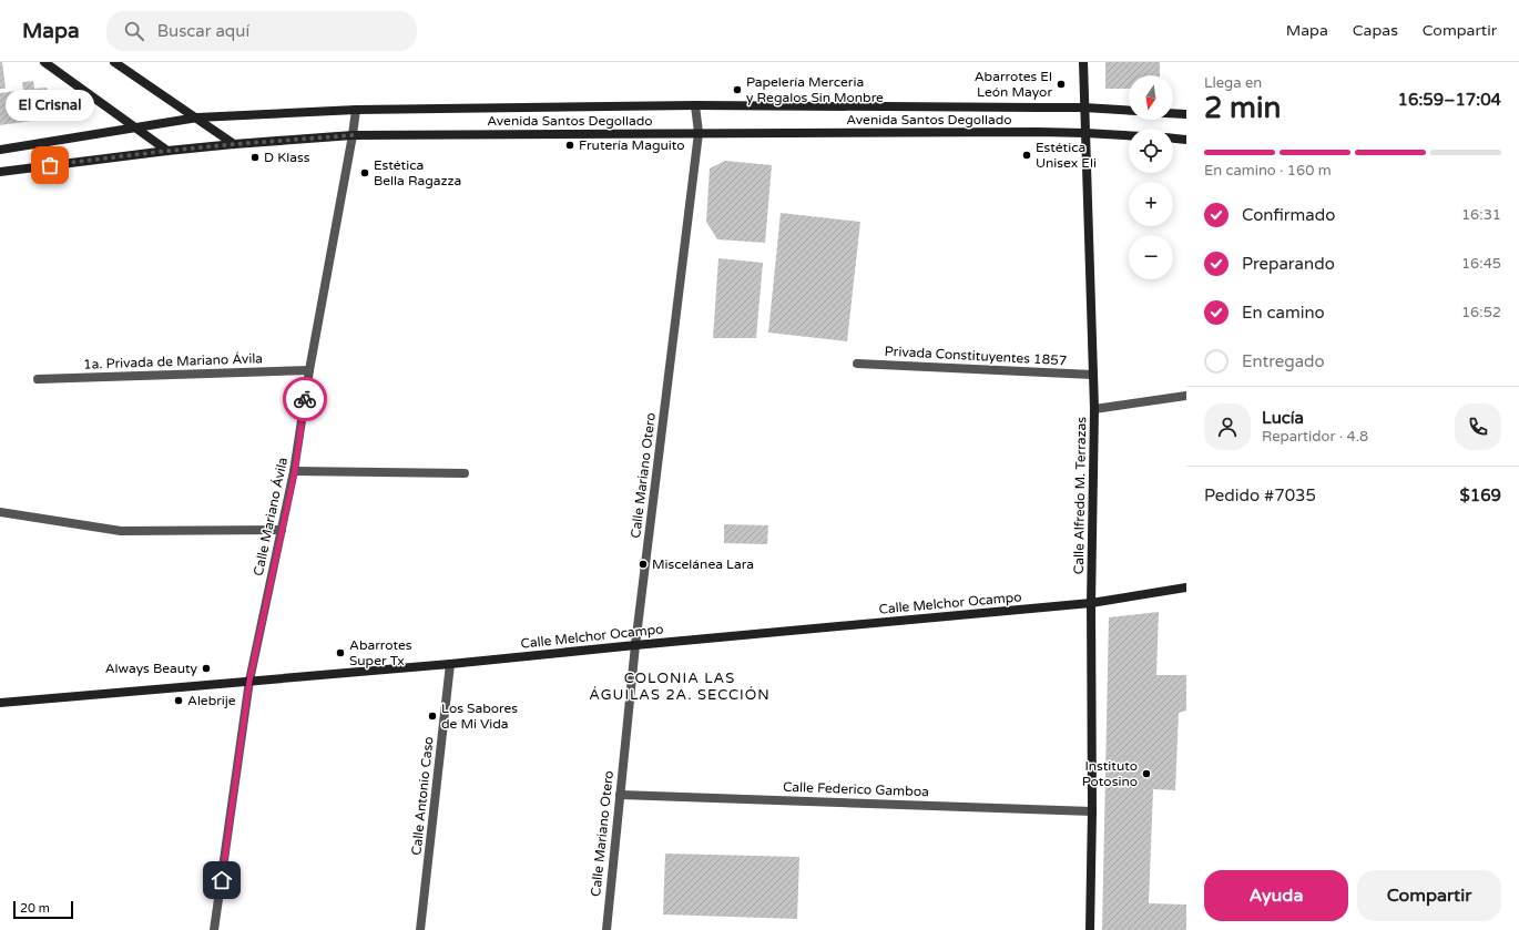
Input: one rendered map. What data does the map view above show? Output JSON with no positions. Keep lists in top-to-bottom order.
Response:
{
  "streets": {
    "street": [
      "Avenida Santos Degollado",
      "Privada Constituyentes 1857",
      "1a. Privada de Mariano Ávila",
      "Calle Mariano Otero",
      "Calle Alfredo M. Terrazas",
      "Calle Mariano Ávila",
      "Calle Melchor Ocampo",
      "Calle Federico Gamboa",
      "Calle Antonio Caso"
    ]
  },
  "crossings": [
    ["Avenida Santos Degollado", "Calle Mariano Otero"],
    ["Avenida Santos Degollado", "Calle Alfredo M. Terrazas"],
    ["Avenida Santos Degollado", "Calle Mariano Ávila"],
    ["Privada Constituyentes 1857", "Calle Alfredo M. Terrazas"],
    ["1a. Privada de Mariano Ávila", "Calle Mariano Ávila"],
    ["Calle Mariano Otero", "Calle Melchor Ocampo"],
    ["Calle Mariano Otero", "Calle Federico Gamboa"],
    ["Calle Alfredo M. Terrazas", "Calle Melchor Ocampo"],
    ["Calle Alfredo M. Terrazas", "Calle Federico Gamboa"],
    ["Calle Mariano Ávila", "Calle Melchor Ocampo"],
    ["Calle Melchor Ocampo", "Calle Antonio Caso"]
  ],
  "districts": ["COLONIA LAS ÁGUILAS 2A. SECCIÓN"],
  "places": [
    "Abarrotes El León Mayor",
    "Papelería Merceria y Regalos Sin Monbre",
    "Frutería Maguito",
    "Estética Unisex Eli",
    "D Klass",
    "El Crisnal",
    "Estética Bella Ragazza",
    "Miscelánea Lara",
    "Abarrotes Super Tx",
    "Always Beauty",
    "Alebrije",
    "Los Sabores de Mi Vida",
    "Instituto Potosino"
  ],
  "scale_bar": "20 m",
  "north": "bottom",
  "page": {
    "header": "Mapa",
    "search": "Buscar aquí",
    "nav": ["Mapa", "Capas", "Compartir"],
    "heading": ["2 min", "Llega en", "16:59–17:04"],
    "panel": [
      "Lucía",
      "Repartidor · 4.8",
      "Pedido #7035",
      "$169"
    ],
    "map_buttons": ["+", "−"],
    "bubble": "El Crisnal",
    "bar": "En camino · 160 m",
    "list": [
      ["Confirmado", "16:31"],
      ["Preparando", "16:45"],
      ["En camino", "16:52"],
      "Entregado"
    ],
    "buttons": ["Ayuda", "Compartir"],
    "scale": "20 m"
  }
}
